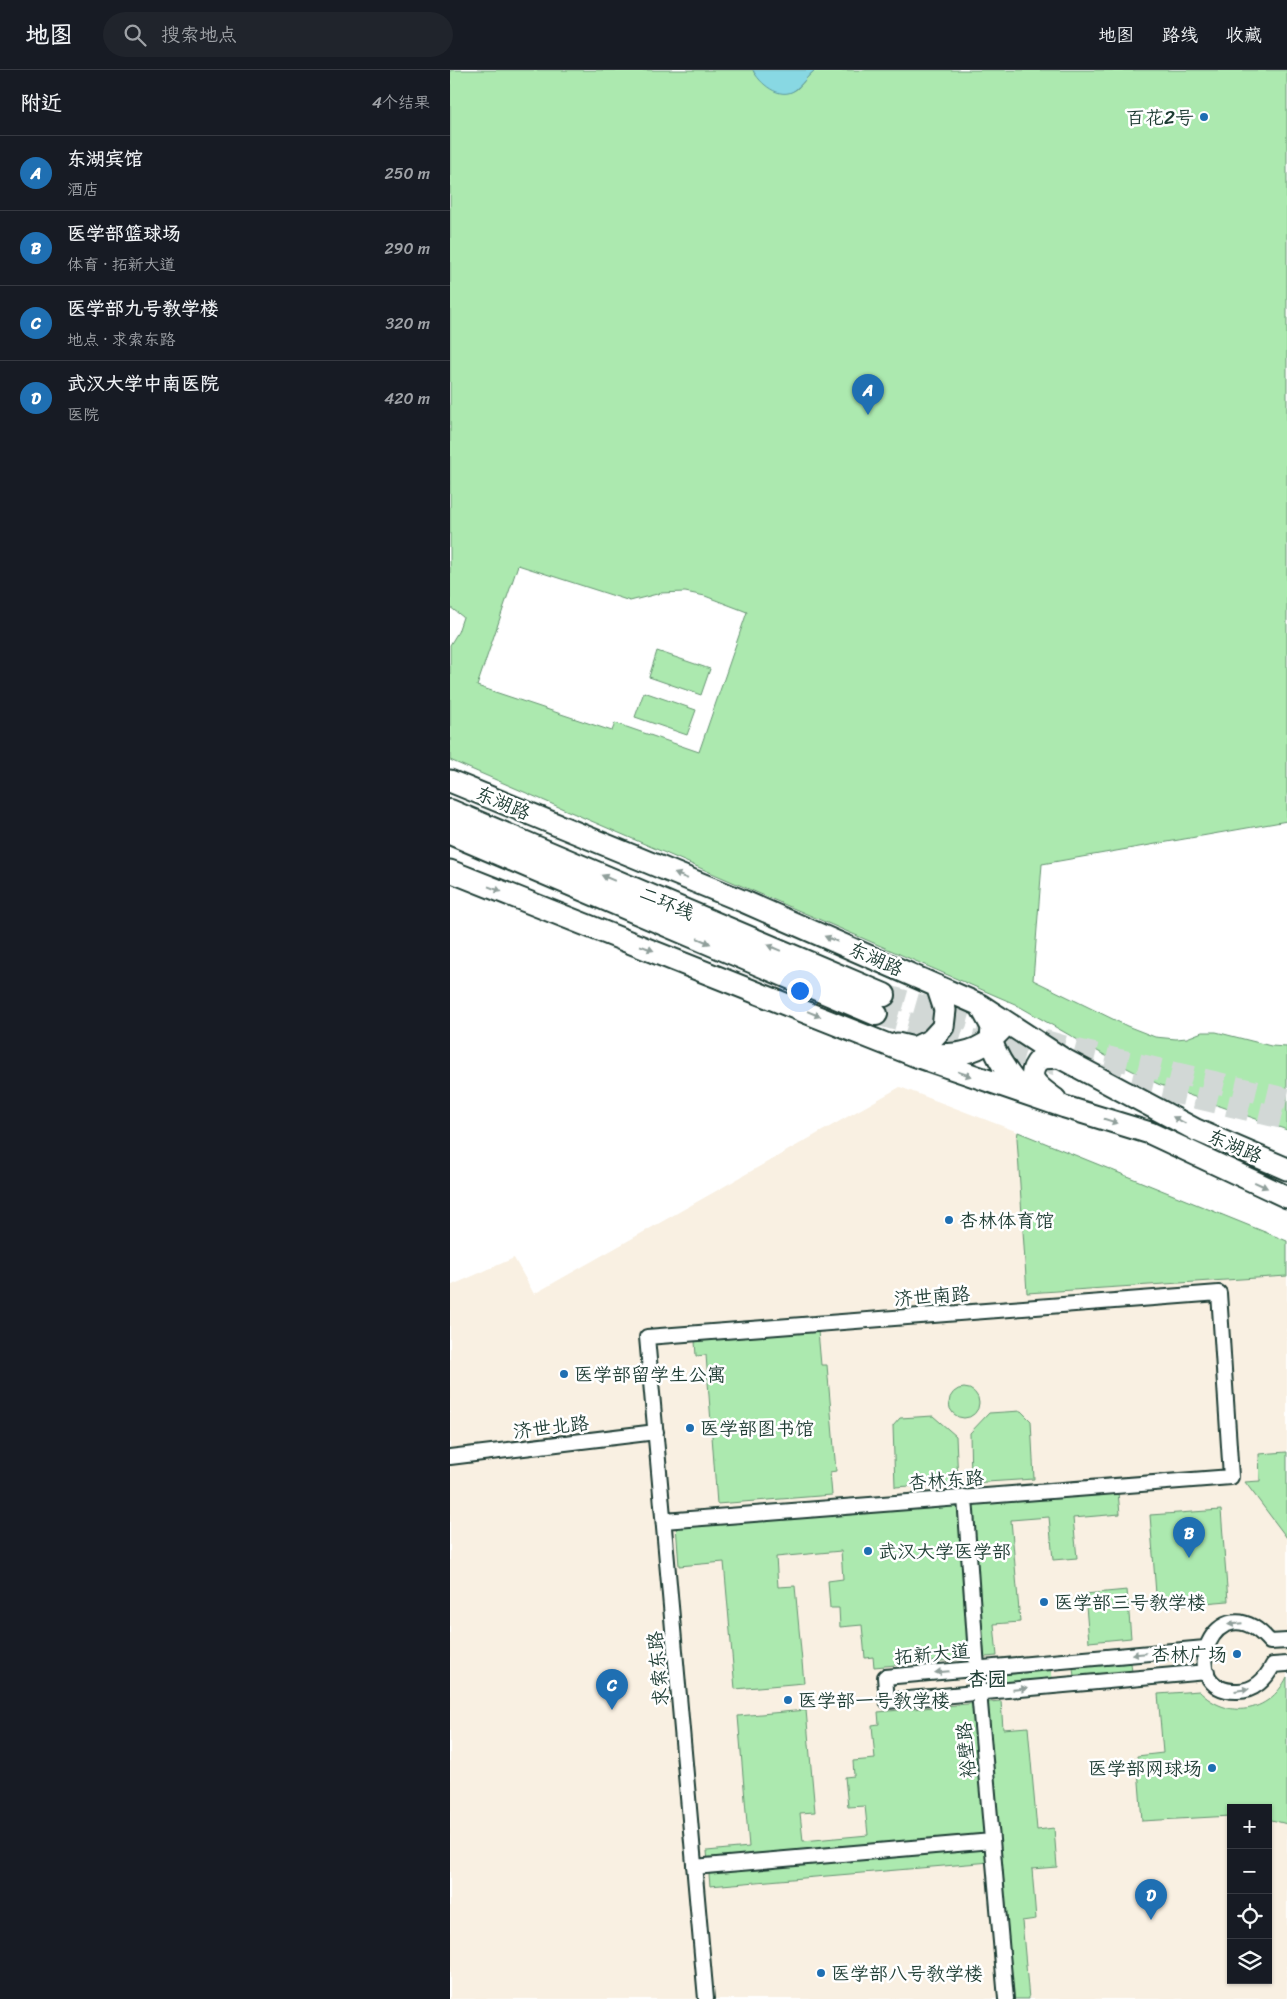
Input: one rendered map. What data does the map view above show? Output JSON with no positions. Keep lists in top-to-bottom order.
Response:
{
  "streets": {
    "highway": ["二环线"],
    "main road": ["东湖路"],
    "street": [
      "济世南路",
      "济世北路",
      "杏林东路",
      "拓新大道",
      "求索东路",
      "裕壁路"
    ]
  },
  "crossings": [
    ["济世南路", "杏林东路"],
    ["济世南路", "求索东路"],
    ["济世北路", "求索东路"],
    ["杏林东路", "求索东路"],
    ["杏林东路", "裕壁路"],
    ["拓新大道", "裕壁路"]
  ],
  "districts": ["杏园"],
  "places": [
    "百花2号",
    "杏林体育馆",
    "医学部留学生公寓",
    "医学部图书馆",
    "武汉大学医学部",
    "医学部三号教学楼",
    "杏林广场",
    "医学部一号教学楼",
    "医学部网球场",
    "医学部八号教学楼"
  ],
  "page": {
    "header": "地图",
    "search": "搜索地点",
    "nav": ["地图", "路线", "收藏"],
    "heading": ["附近", "4个结果"],
    "list": [
      {
        "mark": "A",
        "name": "东湖宾馆",
        "note": "酒店",
        "value": "250 m"
      },
      {
        "mark": "B",
        "name": "医学部篮球场",
        "note": "体育 · 拓新大道",
        "value": "290 m"
      },
      {
        "mark": "C",
        "name": "医学部九号教学楼",
        "note": "地点 · 求索东路",
        "value": "320 m"
      },
      {
        "mark": "D",
        "name": "武汉大学中南医院",
        "note": "医院",
        "value": "420 m"
      }
    ],
    "pins": [
      "A",
      "B",
      "C",
      "D"
    ],
    "map_buttons": ["+", "−"]
  }
}
